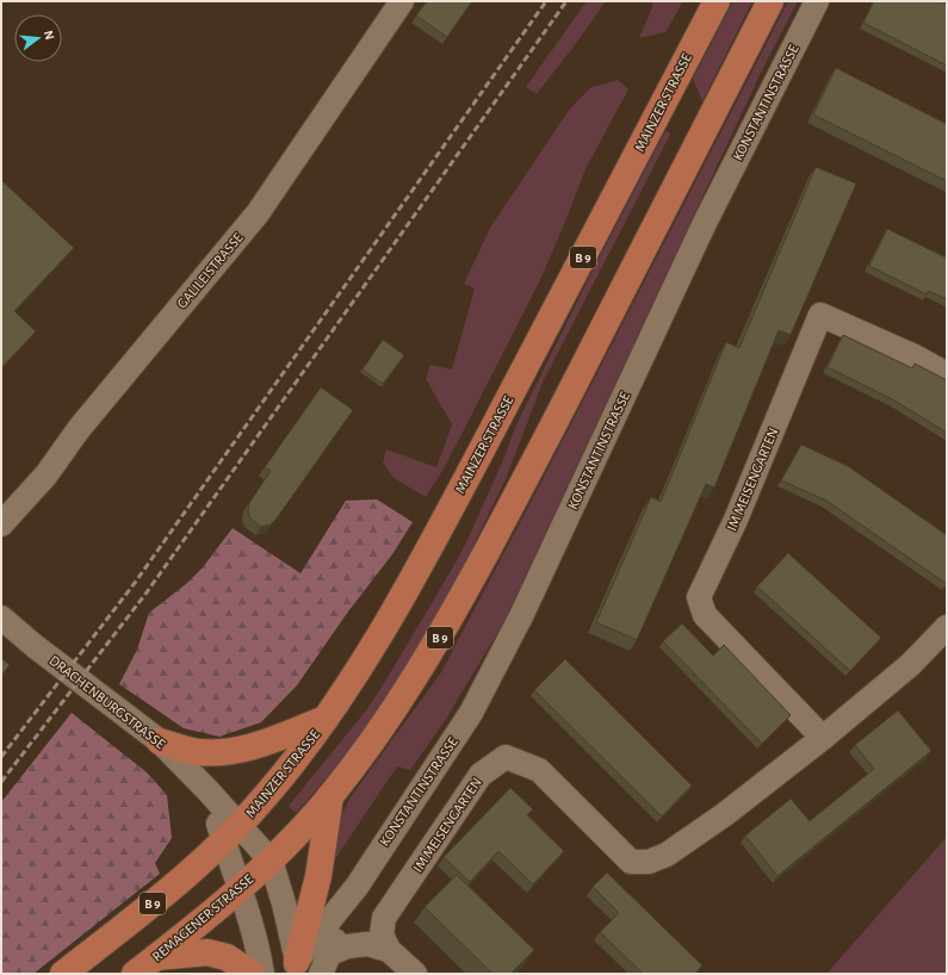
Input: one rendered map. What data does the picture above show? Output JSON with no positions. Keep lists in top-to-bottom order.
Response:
{
  "streets": {
    "main road": ["MAINZER STRASSE", "B 9", "REMAGENER STRASSE"],
    "street": [
      "KONSTANTINSTRASSE",
      "GALILEISTRASSE",
      "IM MEISENGARTEN",
      "DRACHENBURGSTRASSE"
    ]
  },
  "crossings": [
    ["MAINZER STRASSE", "KONSTANTINSTRASSE"],
    ["MAINZER STRASSE", "B 9"],
    ["MAINZER STRASSE", "DRACHENBURGSTRASSE"],
    ["MAINZER STRASSE", "REMAGENER STRASSE"],
    ["B 9", "DRACHENBURGSTRASSE"],
    ["B 9", "REMAGENER STRASSE"]
  ],
  "north": "right"
}
